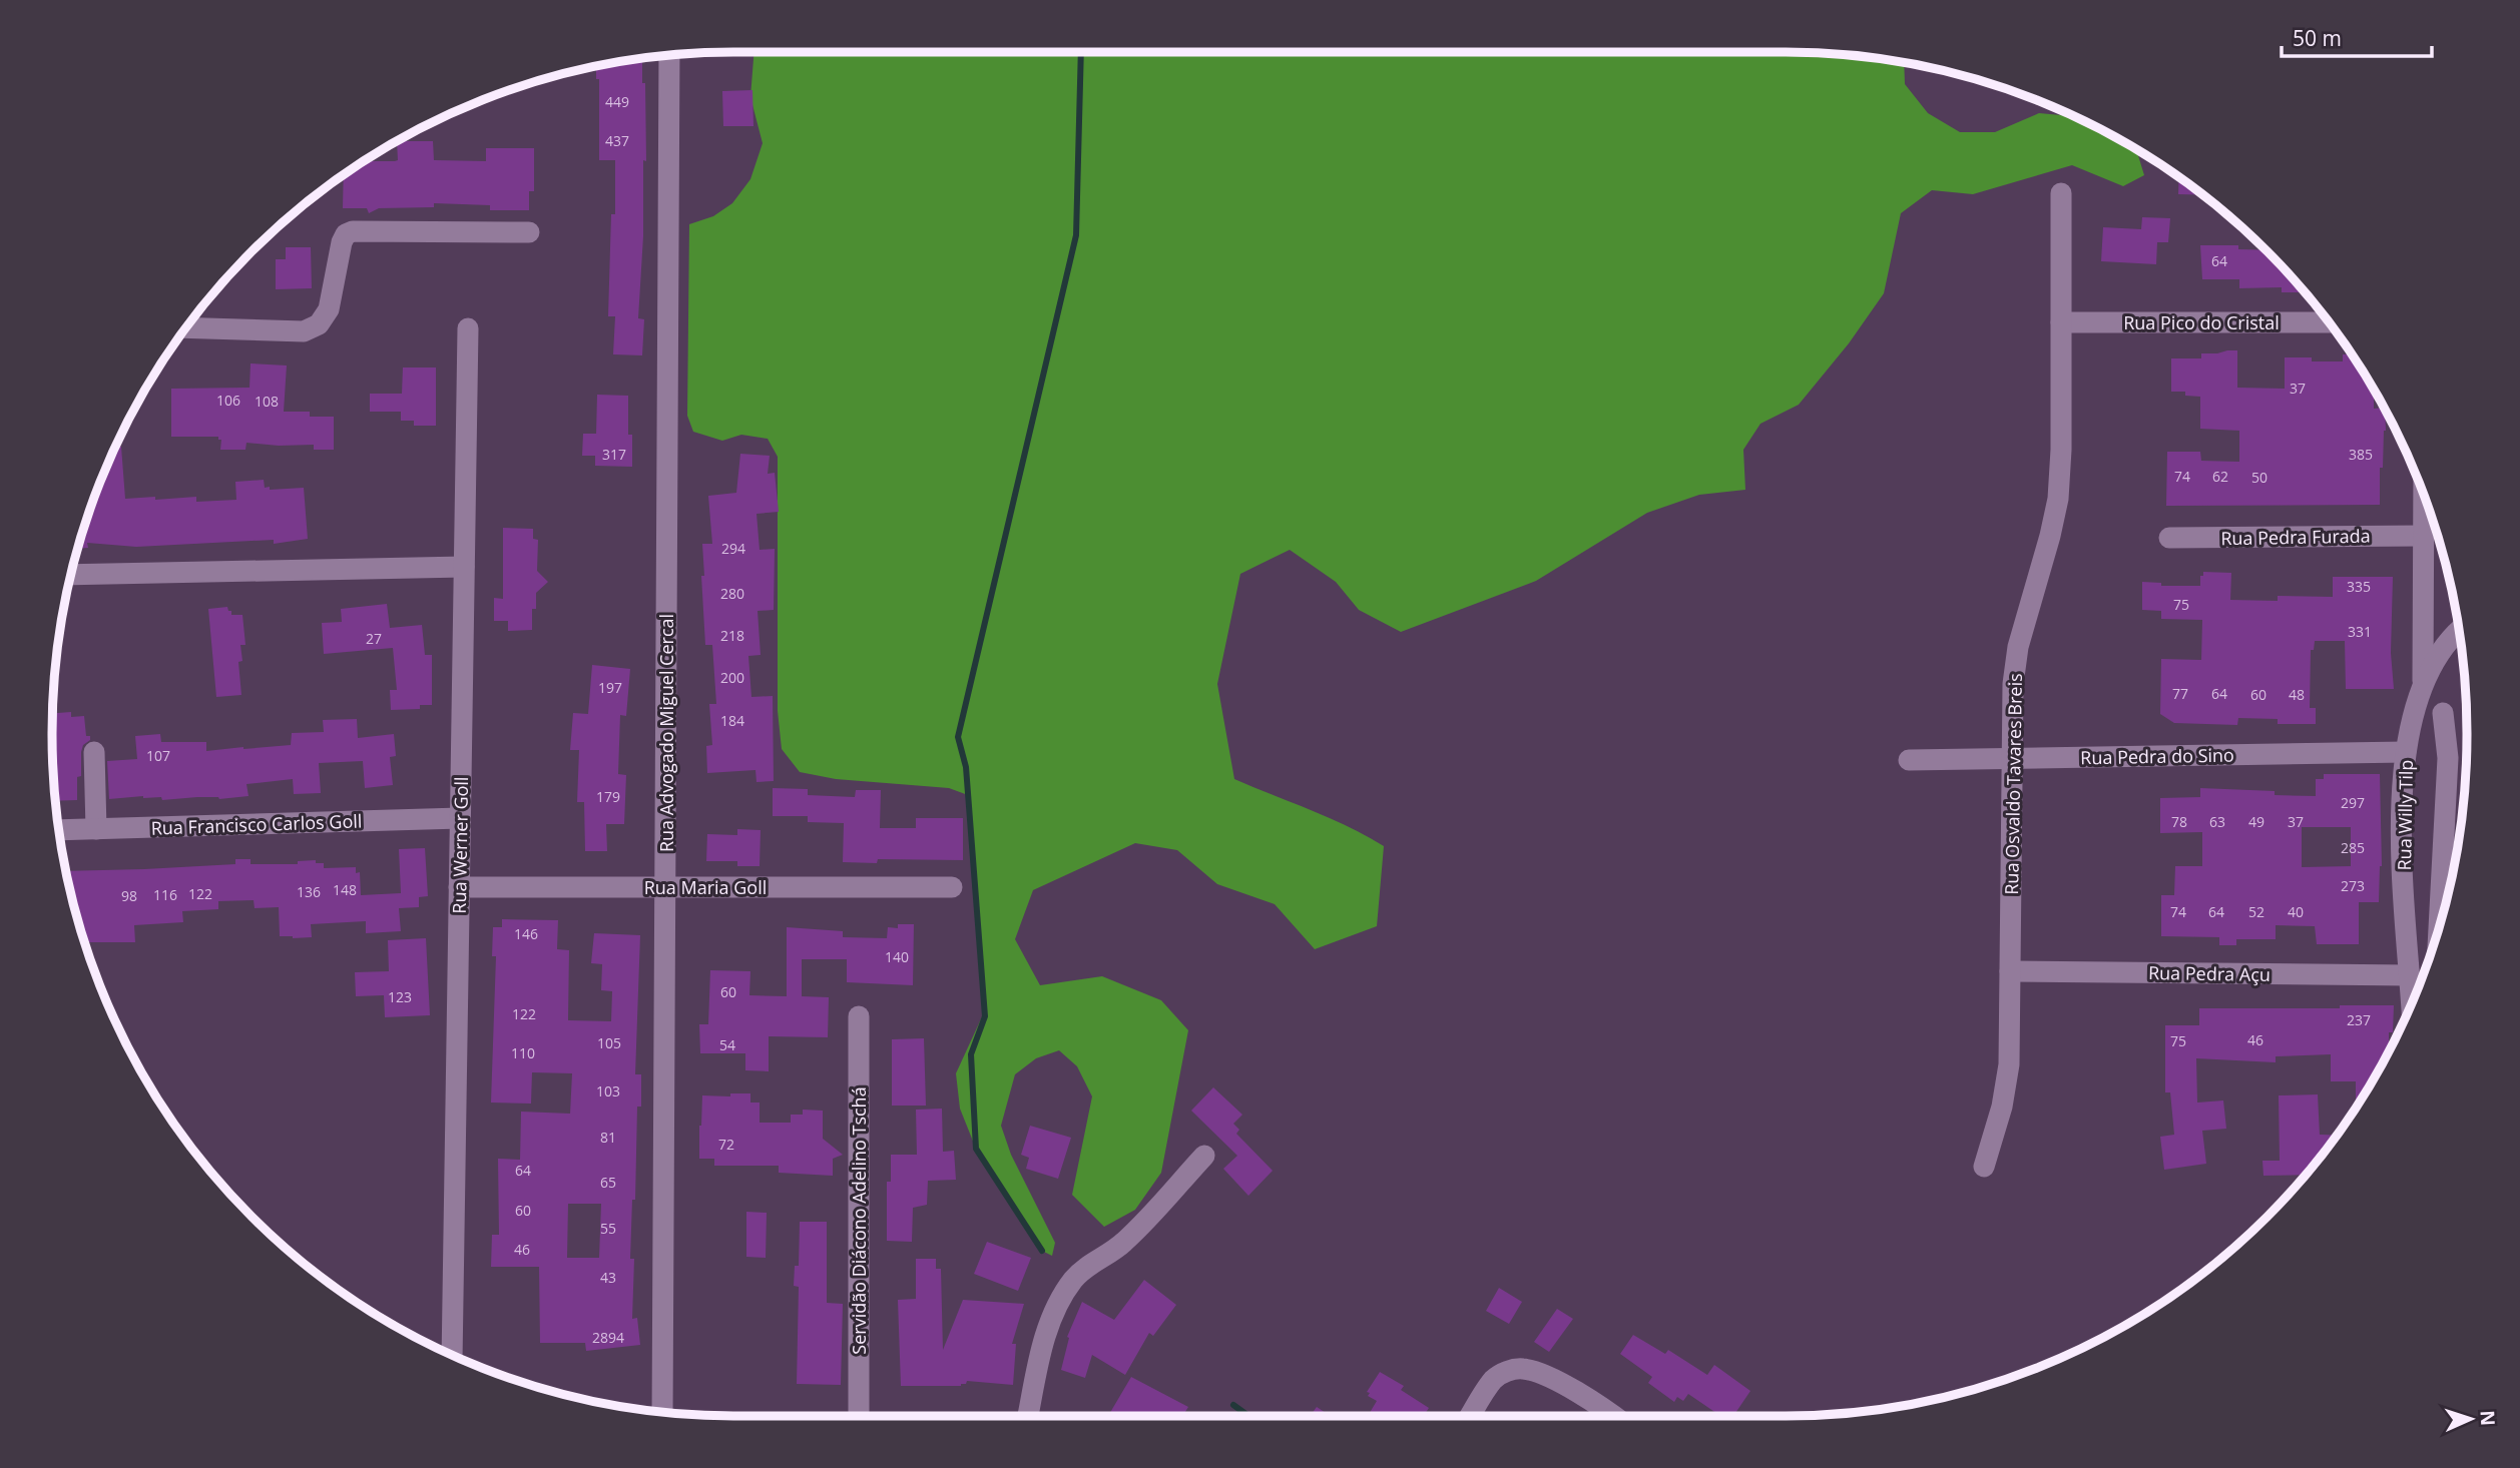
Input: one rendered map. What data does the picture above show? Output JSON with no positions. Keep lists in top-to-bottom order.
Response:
{
  "streets": {
    "street": [
      "Rua Pico do Cristal",
      "Rua Pedra Furada",
      "Rua Advogado Miguel Cercal",
      "Rua Pedra do Sino",
      "Rua Osvaldo Tavares Breis",
      "Rua Willy Tilp",
      "Rua Francisco Carlos Goll",
      "Rua Werner Goll",
      "Rua Maria Goll",
      "Rua Pedra Açu",
      "Servidão Diácono Adelino Tschá"
    ]
  },
  "crossings": [
    ["Rua Pico do Cristal", "Rua Osvaldo Tavares Breis"],
    ["Rua Advogado Miguel Cercal", "Rua Maria Goll"],
    ["Rua Pedra do Sino", "Rua Osvaldo Tavares Breis"],
    ["Rua Pedra do Sino", "Rua Willy Tilp"],
    ["Rua Osvaldo Tavares Breis", "Rua Pedra Açu"],
    ["Rua Willy Tilp", "Rua Pedra Açu"],
    ["Rua Francisco Carlos Goll", "Rua Werner Goll"],
    ["Rua Werner Goll", "Rua Maria Goll"]
  ],
  "house_numbers": [
    "449",
    "437",
    "64",
    "37",
    "106",
    "108",
    "317",
    "385",
    "74",
    "62",
    "50",
    "294",
    "335",
    "280",
    "75",
    "331",
    "218",
    "27",
    "200",
    "197",
    "77",
    "64",
    "60",
    "48",
    "184",
    "107",
    "179",
    "297",
    "78",
    "63",
    "49",
    "37",
    "285",
    "273",
    "148",
    "136",
    "122",
    "116",
    "98",
    "74",
    "64",
    "52",
    "40",
    "146",
    "140",
    "60",
    "123",
    "122",
    "237",
    "46",
    "75",
    "105",
    "54",
    "110",
    "103",
    "81",
    "72",
    "64",
    "65",
    "60",
    "55",
    "46",
    "43",
    "2894"
  ],
  "scale_bar": "50 m",
  "north": "right"
}
